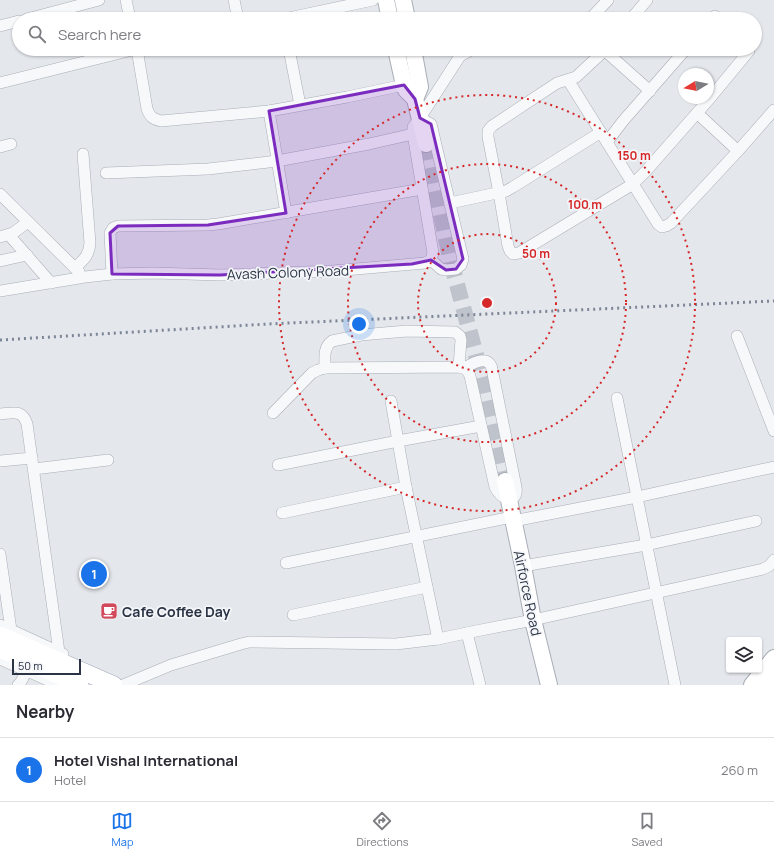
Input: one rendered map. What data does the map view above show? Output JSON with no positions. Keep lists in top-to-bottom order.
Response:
{
  "streets": {
    "main road": ["Airforce Road"],
    "street": ["Avash Colony Road"]
  },
  "places": {
    "cafe": ["Cafe Coffee Day"]
  },
  "scale_bar": "50 m",
  "north": "left",
  "page": {
    "search": "Search here",
    "pins": "1",
    "scale": "50 m",
    "heading": "Nearby",
    "list": [
      {
        "mark": "1",
        "name": "Hotel Vishal International",
        "note": "Hotel",
        "value": "260 m"
      }
    ],
    "nav": ["Map", "Directions", "Saved"]
  },
  "rings": ["150 m", "100 m", "50 m"]
}
